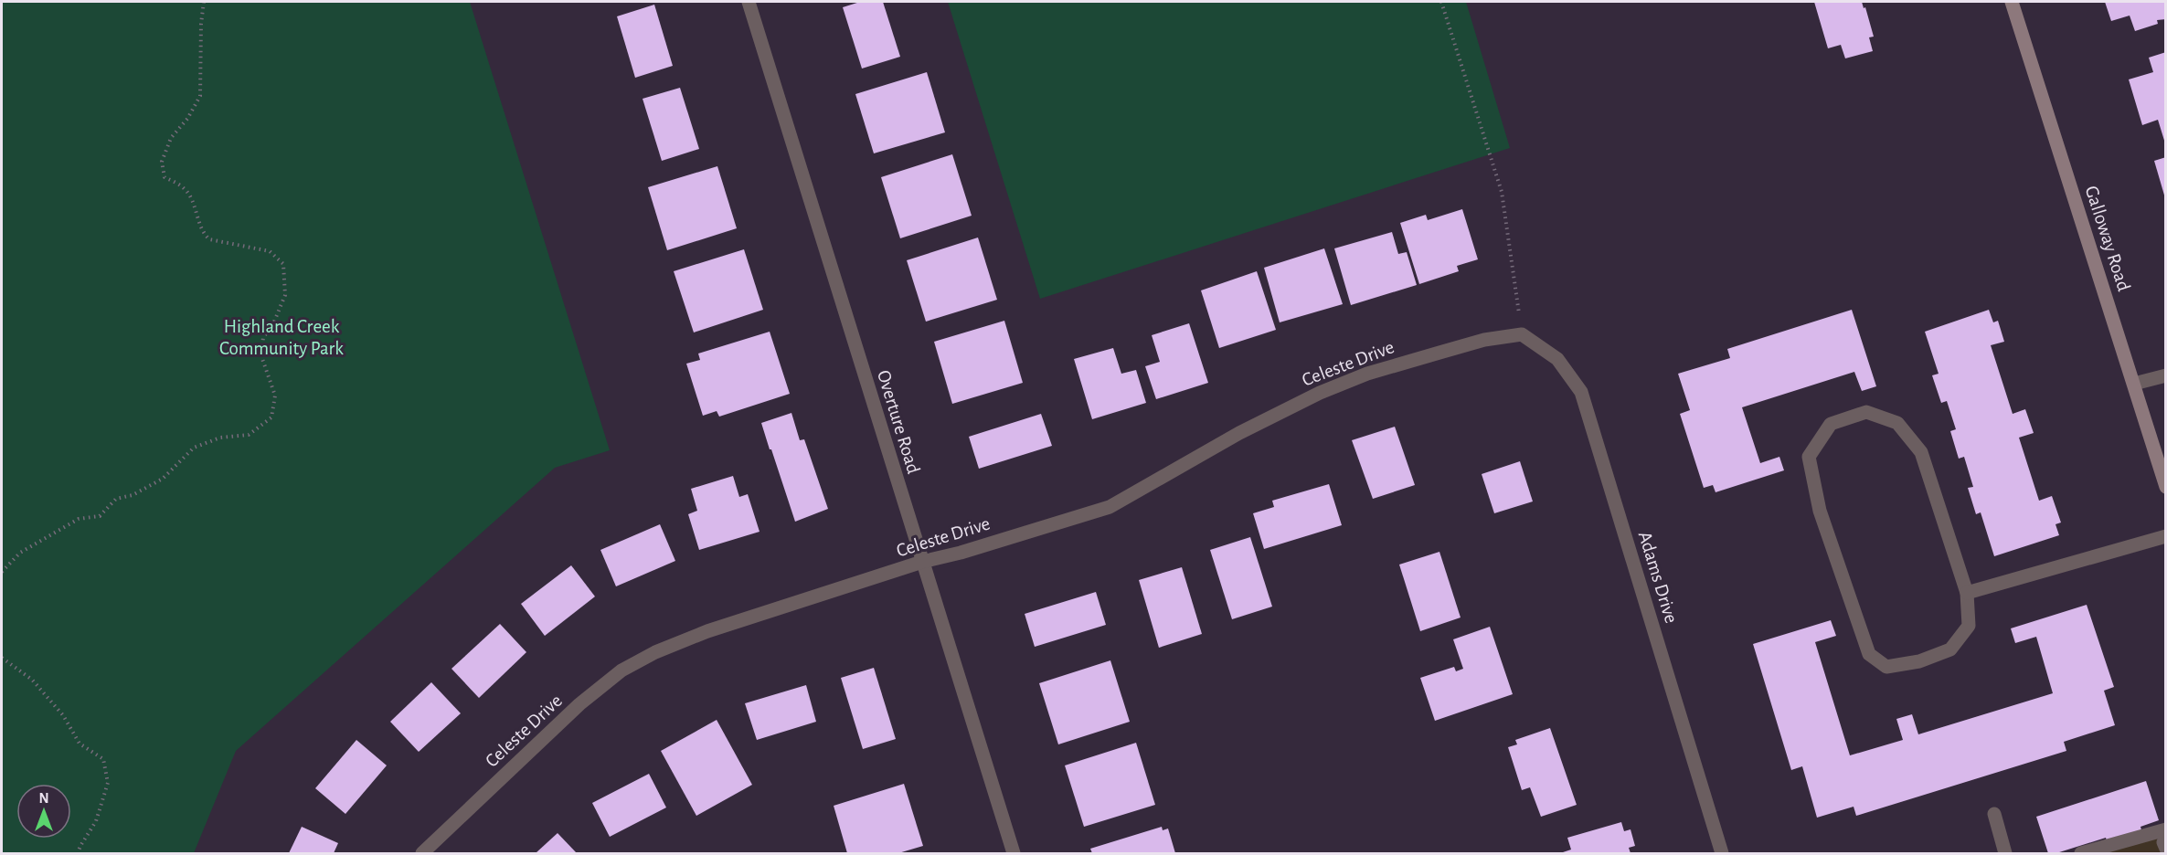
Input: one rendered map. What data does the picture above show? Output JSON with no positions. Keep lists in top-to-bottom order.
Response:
{
  "streets": {
    "street": [
      "Galloway Road",
      "Celeste Drive",
      "Overture Road",
      "Adams Drive"
    ]
  },
  "crossings": [
    ["Celeste Drive", "Overture Road"],
    ["Celeste Drive", "Adams Drive"]
  ],
  "parks": ["Highland Creek Community Park"],
  "north": "top"
}
